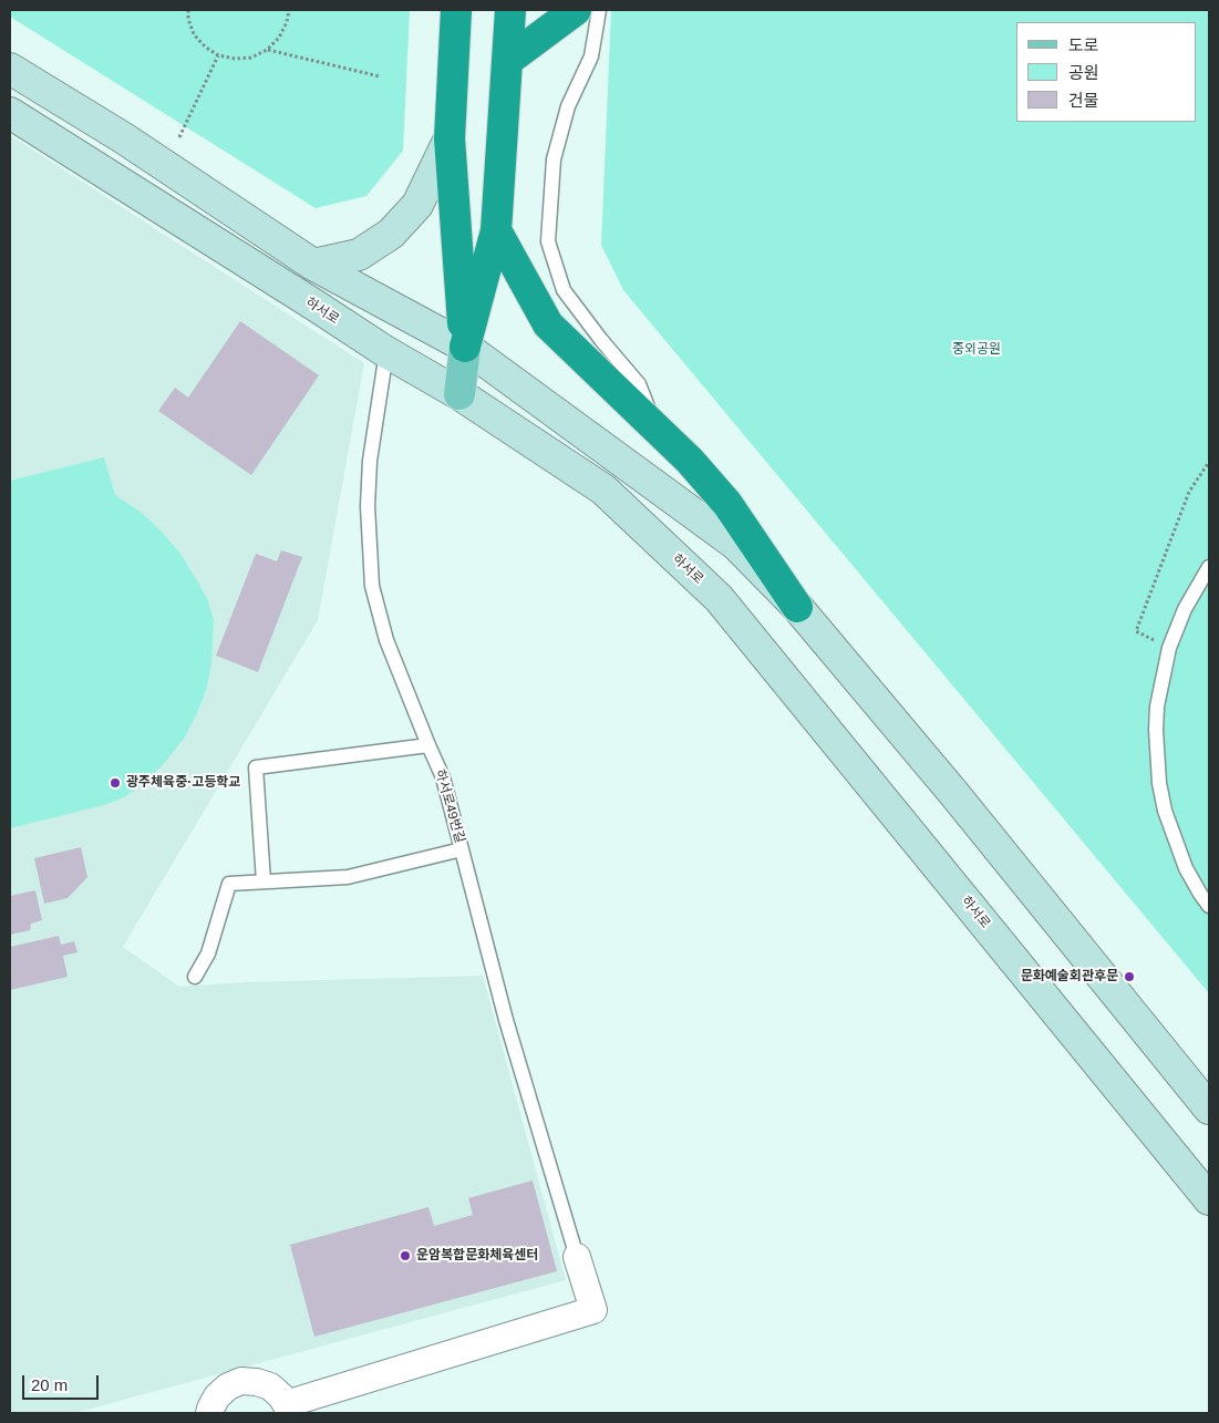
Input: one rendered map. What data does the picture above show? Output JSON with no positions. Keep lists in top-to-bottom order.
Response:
{
  "streets": {
    "street": ["하서로"],
    "lane": ["하서로49번길"]
  },
  "crossings": [
    ["하서로", "하서로49번길"]
  ],
  "parks": ["중외공원"],
  "places": ["광주체육중·고등학교", "문화예술회관후문", "운암복합문화체육센터"],
  "legend": ["도로", "공원", "건물"],
  "scale_bar": "20 m"
}
